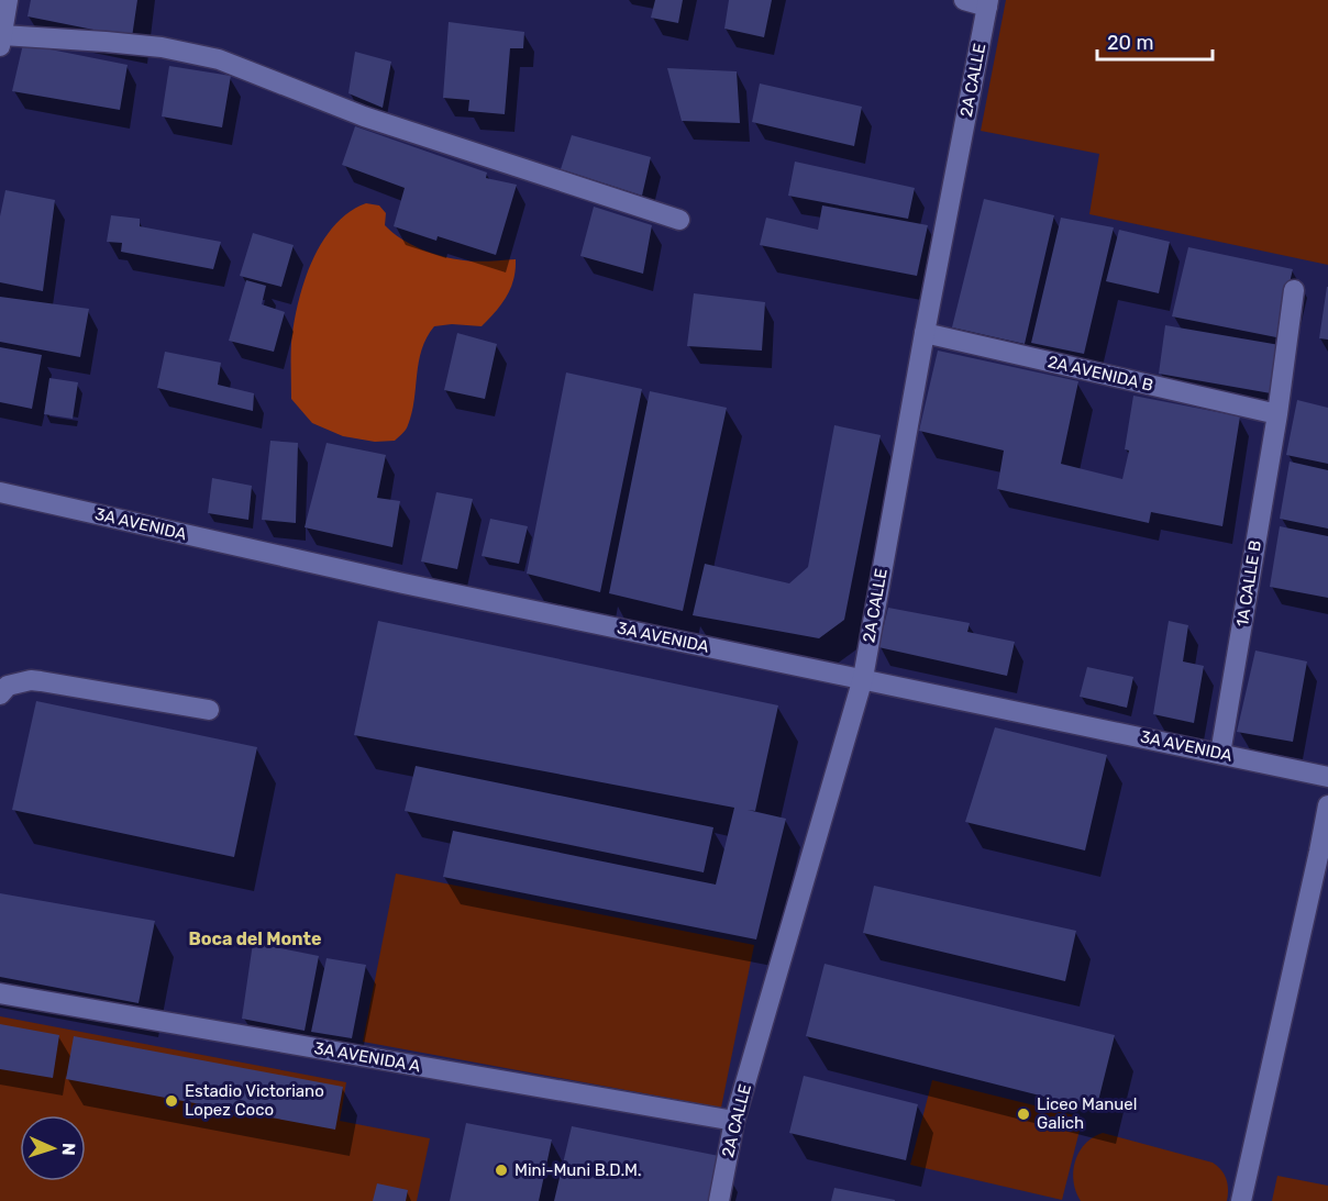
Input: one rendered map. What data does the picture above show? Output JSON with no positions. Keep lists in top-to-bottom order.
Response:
{
  "streets": {
    "street": [
      "2A CALLE",
      "2A AVENIDA B",
      "3A AVENIDA",
      "1A CALLE B",
      "3A AVENIDA A"
    ]
  },
  "crossings": [
    ["2A CALLE", "2A AVENIDA B"],
    ["2A CALLE", "3A AVENIDA"],
    ["2A CALLE", "3A AVENIDA A"],
    ["2A AVENIDA B", "1A CALLE B"],
    ["3A AVENIDA", "1A CALLE B"]
  ],
  "districts": ["Boca del Monte"],
  "places": ["Estadio Victoriano Lopez Coco", "Liceo Manuel Galich", "Mini-Muni B.D.M."],
  "scale_bar": "20 m",
  "north": "right"
}
